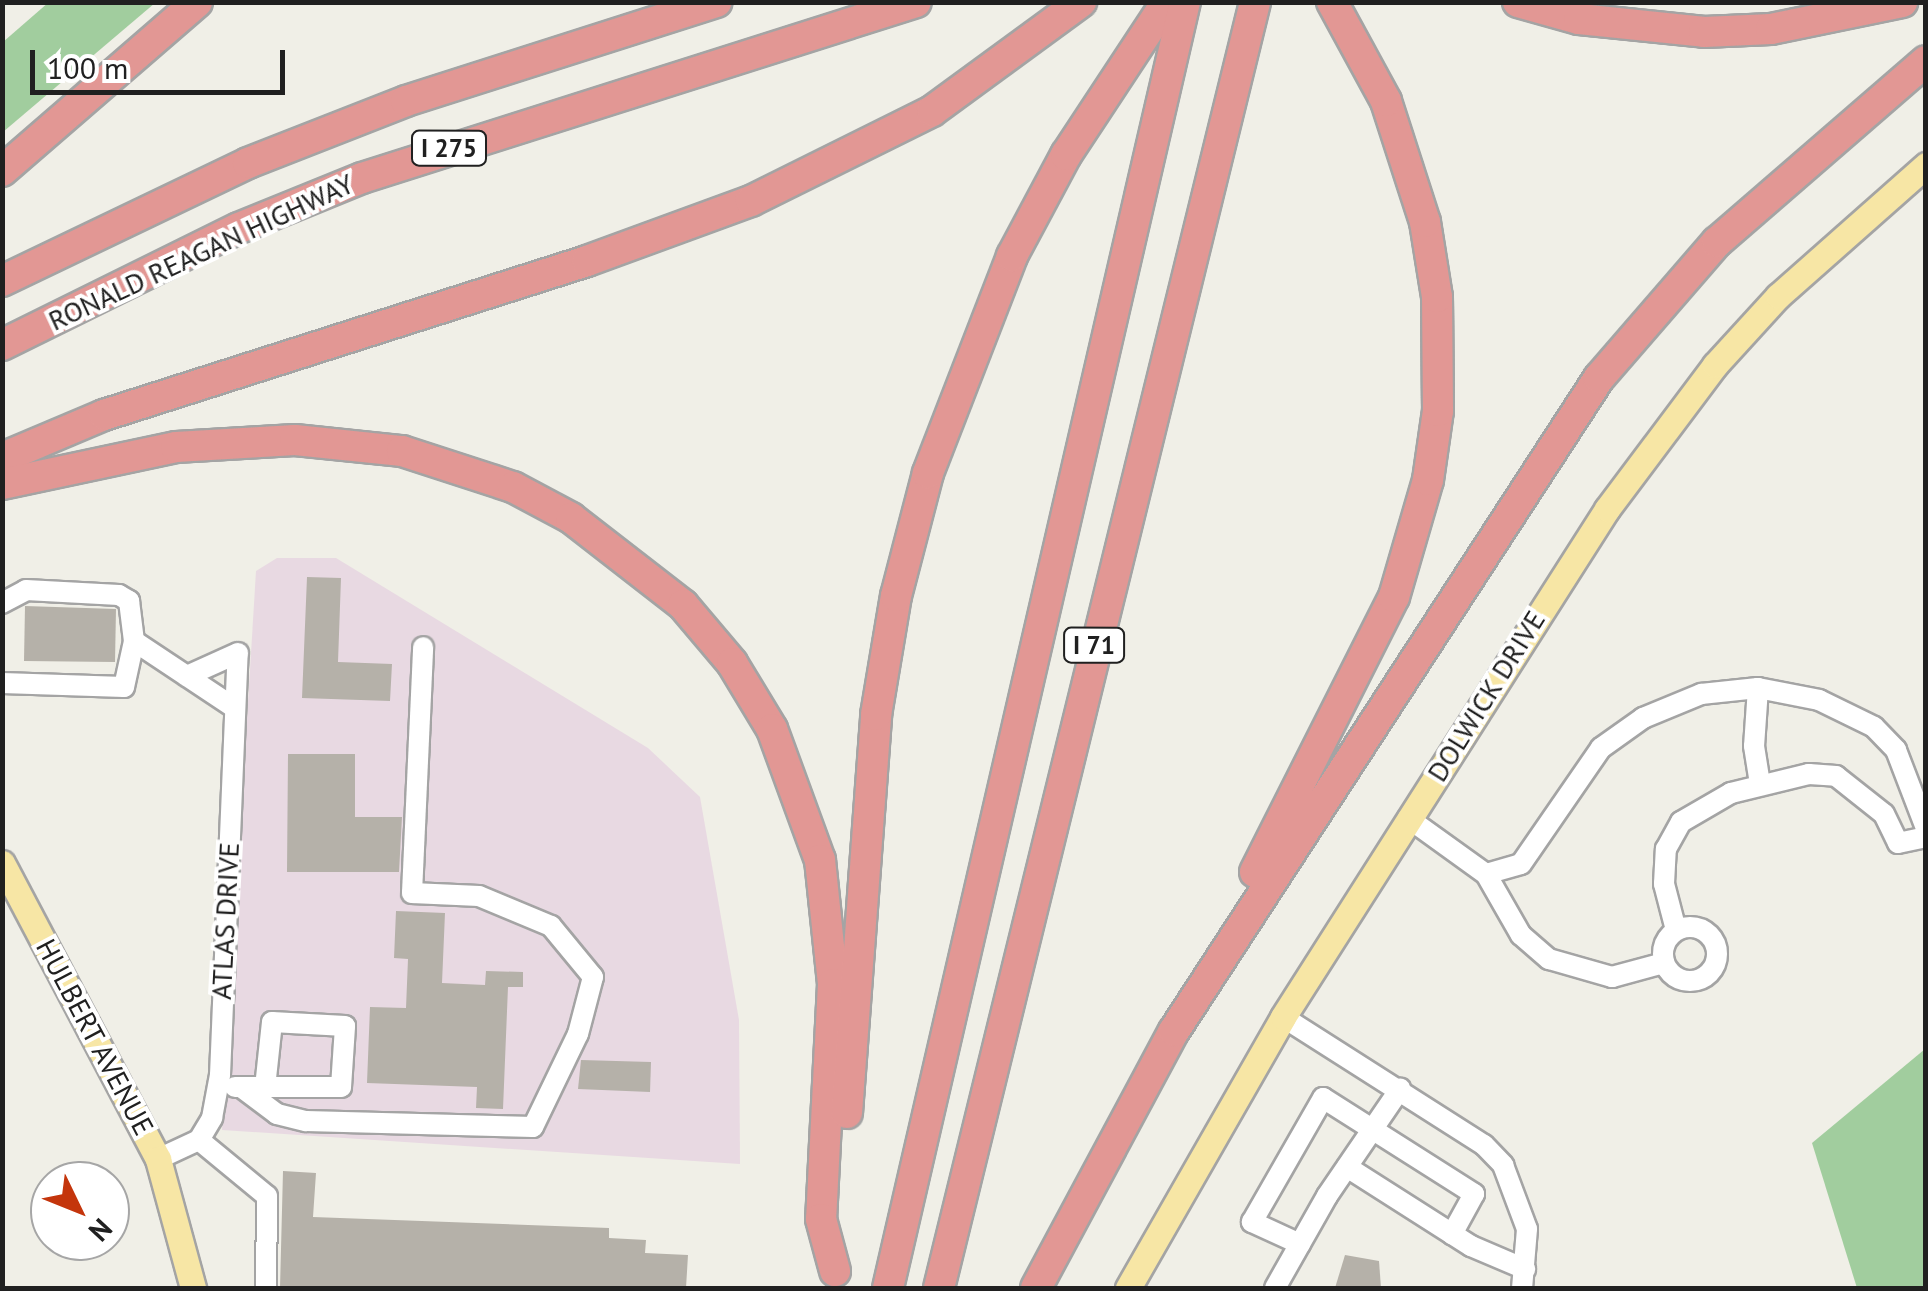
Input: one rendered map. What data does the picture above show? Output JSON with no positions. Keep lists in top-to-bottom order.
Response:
{
  "streets": {
    "highway": ["I 275", "RONALD REAGAN HIGHWAY", "I 71"],
    "main road": ["DOLWICK DRIVE", "HULBERT AVENUE"],
    "lane": ["ATLAS DRIVE"]
  },
  "scale_bar": "100 m",
  "north": "bottom right"
}
